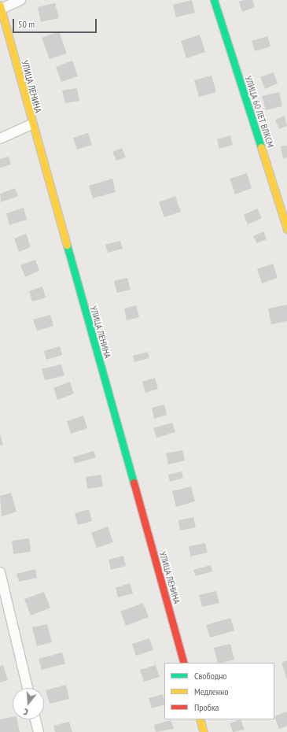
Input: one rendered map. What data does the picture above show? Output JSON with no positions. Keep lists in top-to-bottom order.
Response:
{
  "streets": {
    "street": ["УЛИЦА ЛЕНИНА", "УЛИЦА 60 ЛЕТ ВЛКСМ"]
  },
  "legend": ["Свободно", "Медленно", "Пробка"],
  "scale_bar": "50 m",
  "north": "bottom"
}
